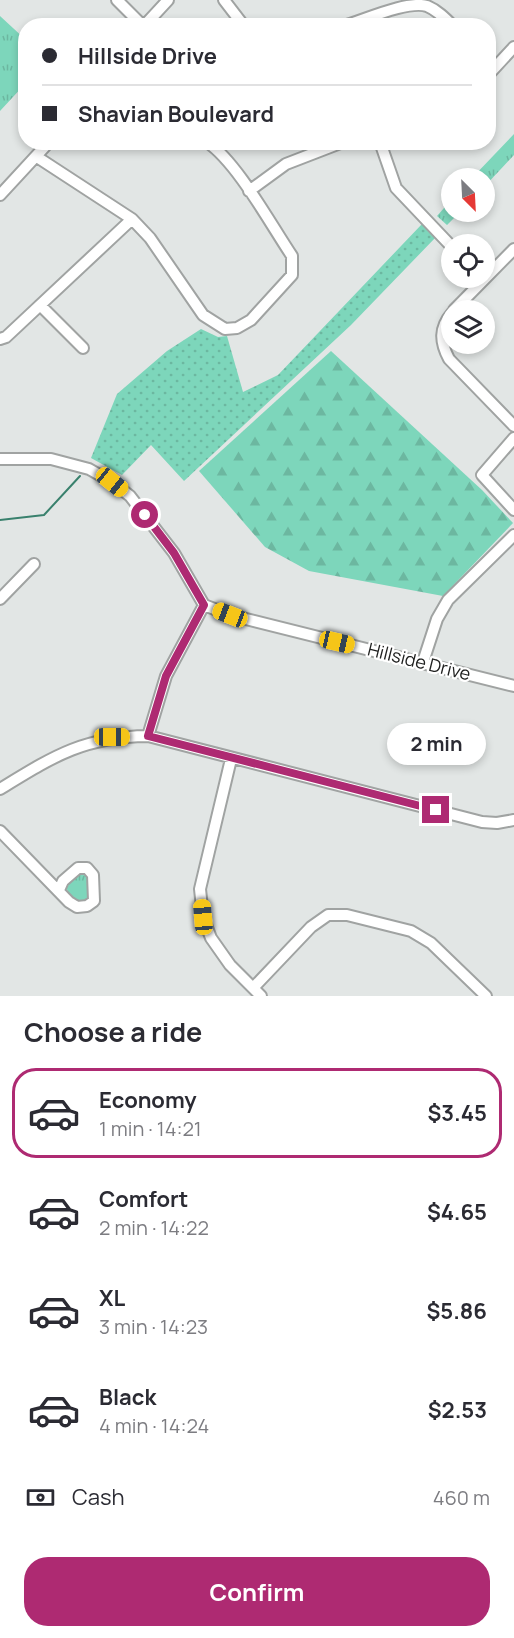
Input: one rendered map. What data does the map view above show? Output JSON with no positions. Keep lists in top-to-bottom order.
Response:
{
  "streets": {
    "street": ["Hillside Drive"]
  },
  "north": "bottom right",
  "page": {
    "banner": ["Hillside Drive", "Shavian Boulevard"],
    "bubble": "2 min",
    "heading": "Choose a ride",
    "list": [
      {
        "name": "Economy",
        "note": "1 min · 14:21",
        "value": "$3.45"
      },
      {
        "name": "Comfort",
        "note": "2 min · 14:22",
        "value": "$4.65"
      },
      {
        "name": "XL",
        "note": "3 min · 14:23",
        "value": "$5.86"
      },
      {
        "name": "Black",
        "note": "4 min · 14:24",
        "value": "$2.53"
      }
    ],
    "pay": ["Cash", "460 m"],
    "buttons": "Confirm"
  }
}
